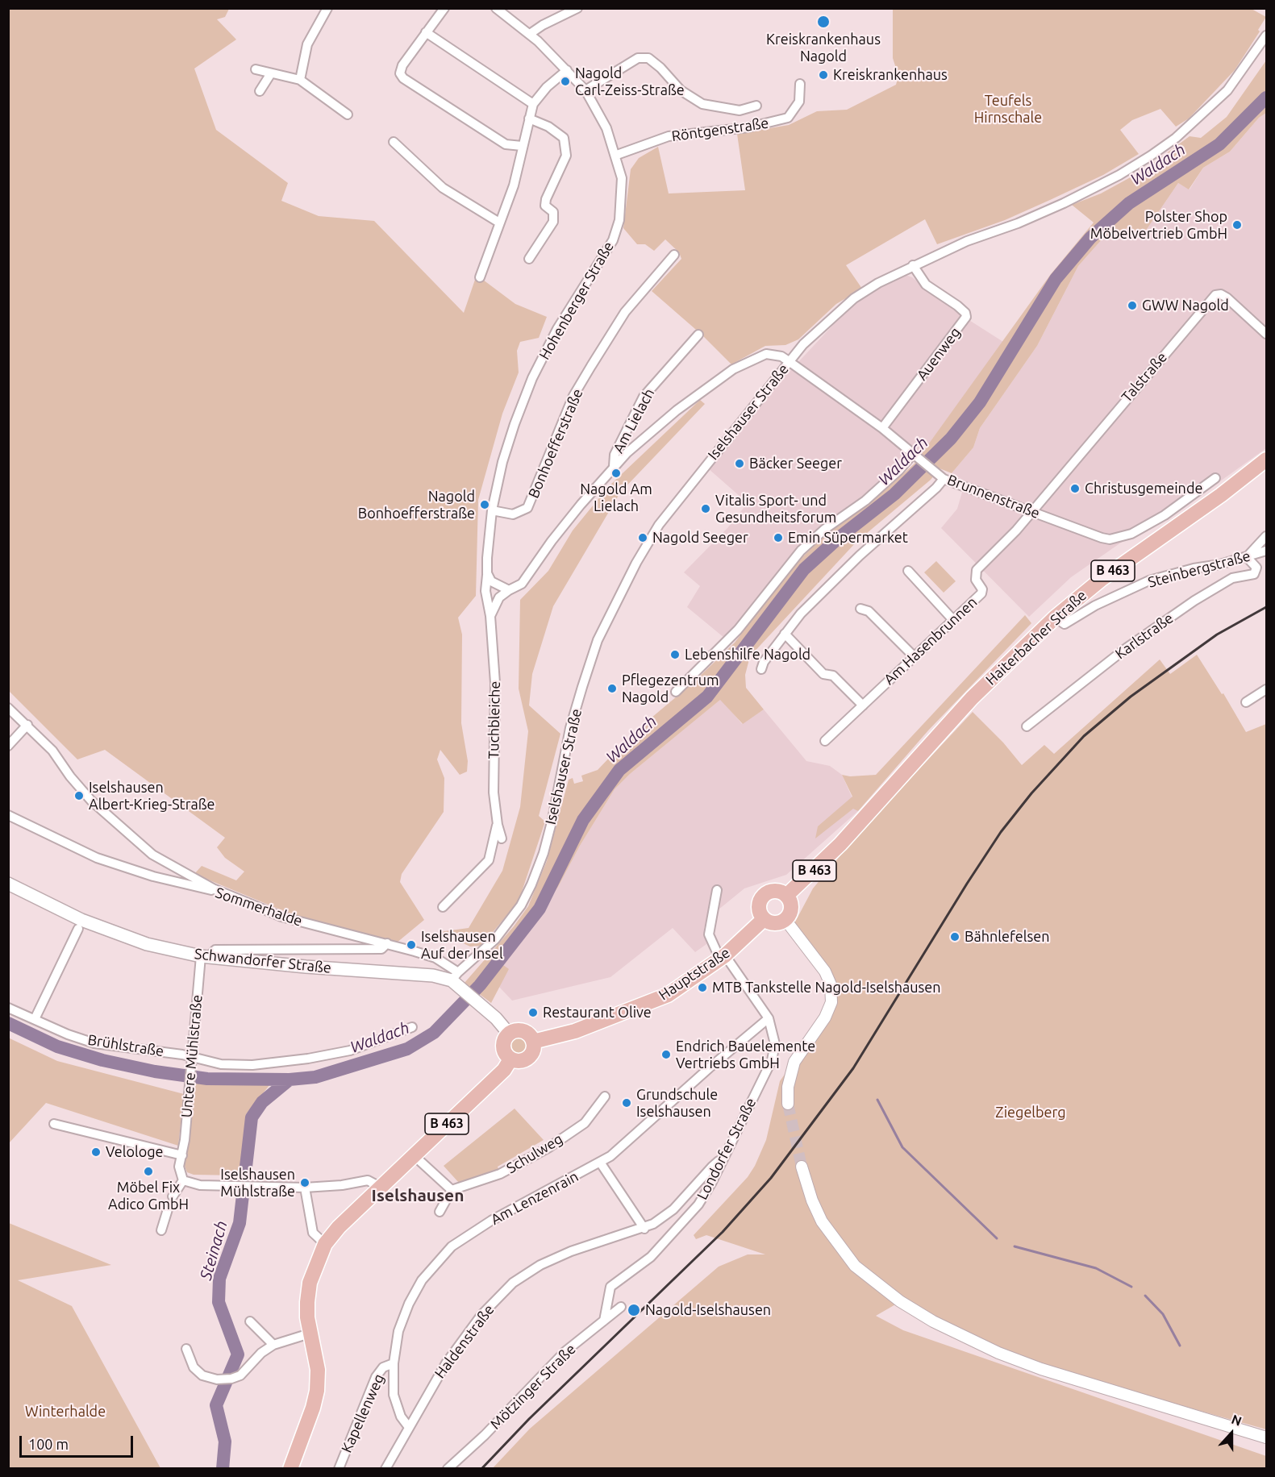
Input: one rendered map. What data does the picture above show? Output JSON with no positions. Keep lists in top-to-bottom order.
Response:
{
  "streets": {
    "main road": [
      "B 463",
      "Haiterbacher Straße",
      "Schwandorfer Straße",
      "Hauptstraße"
    ],
    "street": [
      "Röntgenstraße",
      "Hohenberger Straße",
      "Auenweg",
      "Talstraße",
      "Iselshauser Straße",
      "Am Lielach",
      "Bonhoefferstraße",
      "Brunnenstraße",
      "Steinbergstraße",
      "Karlstraße",
      "Am Hasenbrunnen",
      "Tuchbleiche",
      "Sommerhalde",
      "Brühlstraße",
      "Untere Mühlstraße",
      "Londorfer Straße",
      "Schulweg",
      "Am Lenzenrain",
      "Haldenstraße",
      "Mötzinger Straße",
      "Kapellenweg"
    ]
  },
  "crossings": [
    ["Röntgenstraße", "Hohenberger Straße"],
    ["Hohenberger Straße", "Bonhoefferstraße"],
    ["Hohenberger Straße", "Tuchbleiche"],
    ["Auenweg", "Iselshauser Straße"],
    ["Auenweg", "Brunnenstraße"],
    ["Talstraße", "Brunnenstraße"],
    ["Talstraße", "Am Hasenbrunnen"],
    ["Iselshauser Straße", "Brunnenstraße"],
    ["Iselshauser Straße", "Sommerhalde"],
    ["Iselshauser Straße", "Schwandorfer Straße"],
    ["Brunnenstraße", "Am Hasenbrunnen"],
    ["Steinbergstraße", "Karlstraße"],
    ["Steinbergstraße", "Haiterbacher Straße"],
    ["B 463", "Schwandorfer Straße"],
    ["B 463", "Hauptstraße"],
    ["Haiterbacher Straße", "Hauptstraße"],
    ["Sommerhalde", "Schwandorfer Straße"],
    ["Schwandorfer Straße", "Hauptstraße"],
    ["Schwandorfer Straße", "Untere Mühlstraße"],
    ["Hauptstraße", "Londorfer Straße"],
    ["Brühlstraße", "Untere Mühlstraße"],
    ["Londorfer Straße", "Am Lenzenrain"],
    ["Londorfer Straße", "Haldenstraße"],
    ["Londorfer Straße", "Mötzinger Straße"],
    ["Am Lenzenrain", "Haldenstraße"],
    ["Am Lenzenrain", "Kapellenweg"]
  ],
  "districts": ["Iselshausen"],
  "water": ["Waldach", "Steinach"],
  "parks": ["Teufels Hirnschale", "Ziegelberg", "Winterhalde"],
  "places": [
    "Kreiskrankenhaus Nagold",
    "Kreiskrankenhaus",
    "Nagold Carl-Zeiss-Straße",
    "Polster Shop Möbelvertrieb GmbH",
    "GWW Nagold",
    "Bäcker Seeger",
    "Nagold Am Lielach",
    "Christusgemeinde",
    "Nagold Bonhoefferstraße",
    "Vitalis Sport- und Gesundheitsforum",
    "Nagold Seeger",
    "Emin Süpermarket",
    "Lebenshilfe Nagold",
    "Pflegezentrum Nagold",
    "Iselshausen Albert-Krieg-Straße",
    "Bähnlefelsen",
    "Iselshausen Auf der Insel",
    "MTB Tankstelle Nagold-Iselshausen",
    "Restaurant Olive",
    "Endrich Bauelemente Vertriebs GmbH",
    "Grundschule Iselshausen",
    "Velologe",
    "Möbel Fix Adico GmbH",
    "Iselshausen Mühlstraße",
    "Nagold-Iselshausen"
  ],
  "scale_bar": "100 m",
  "north": "top"
}
